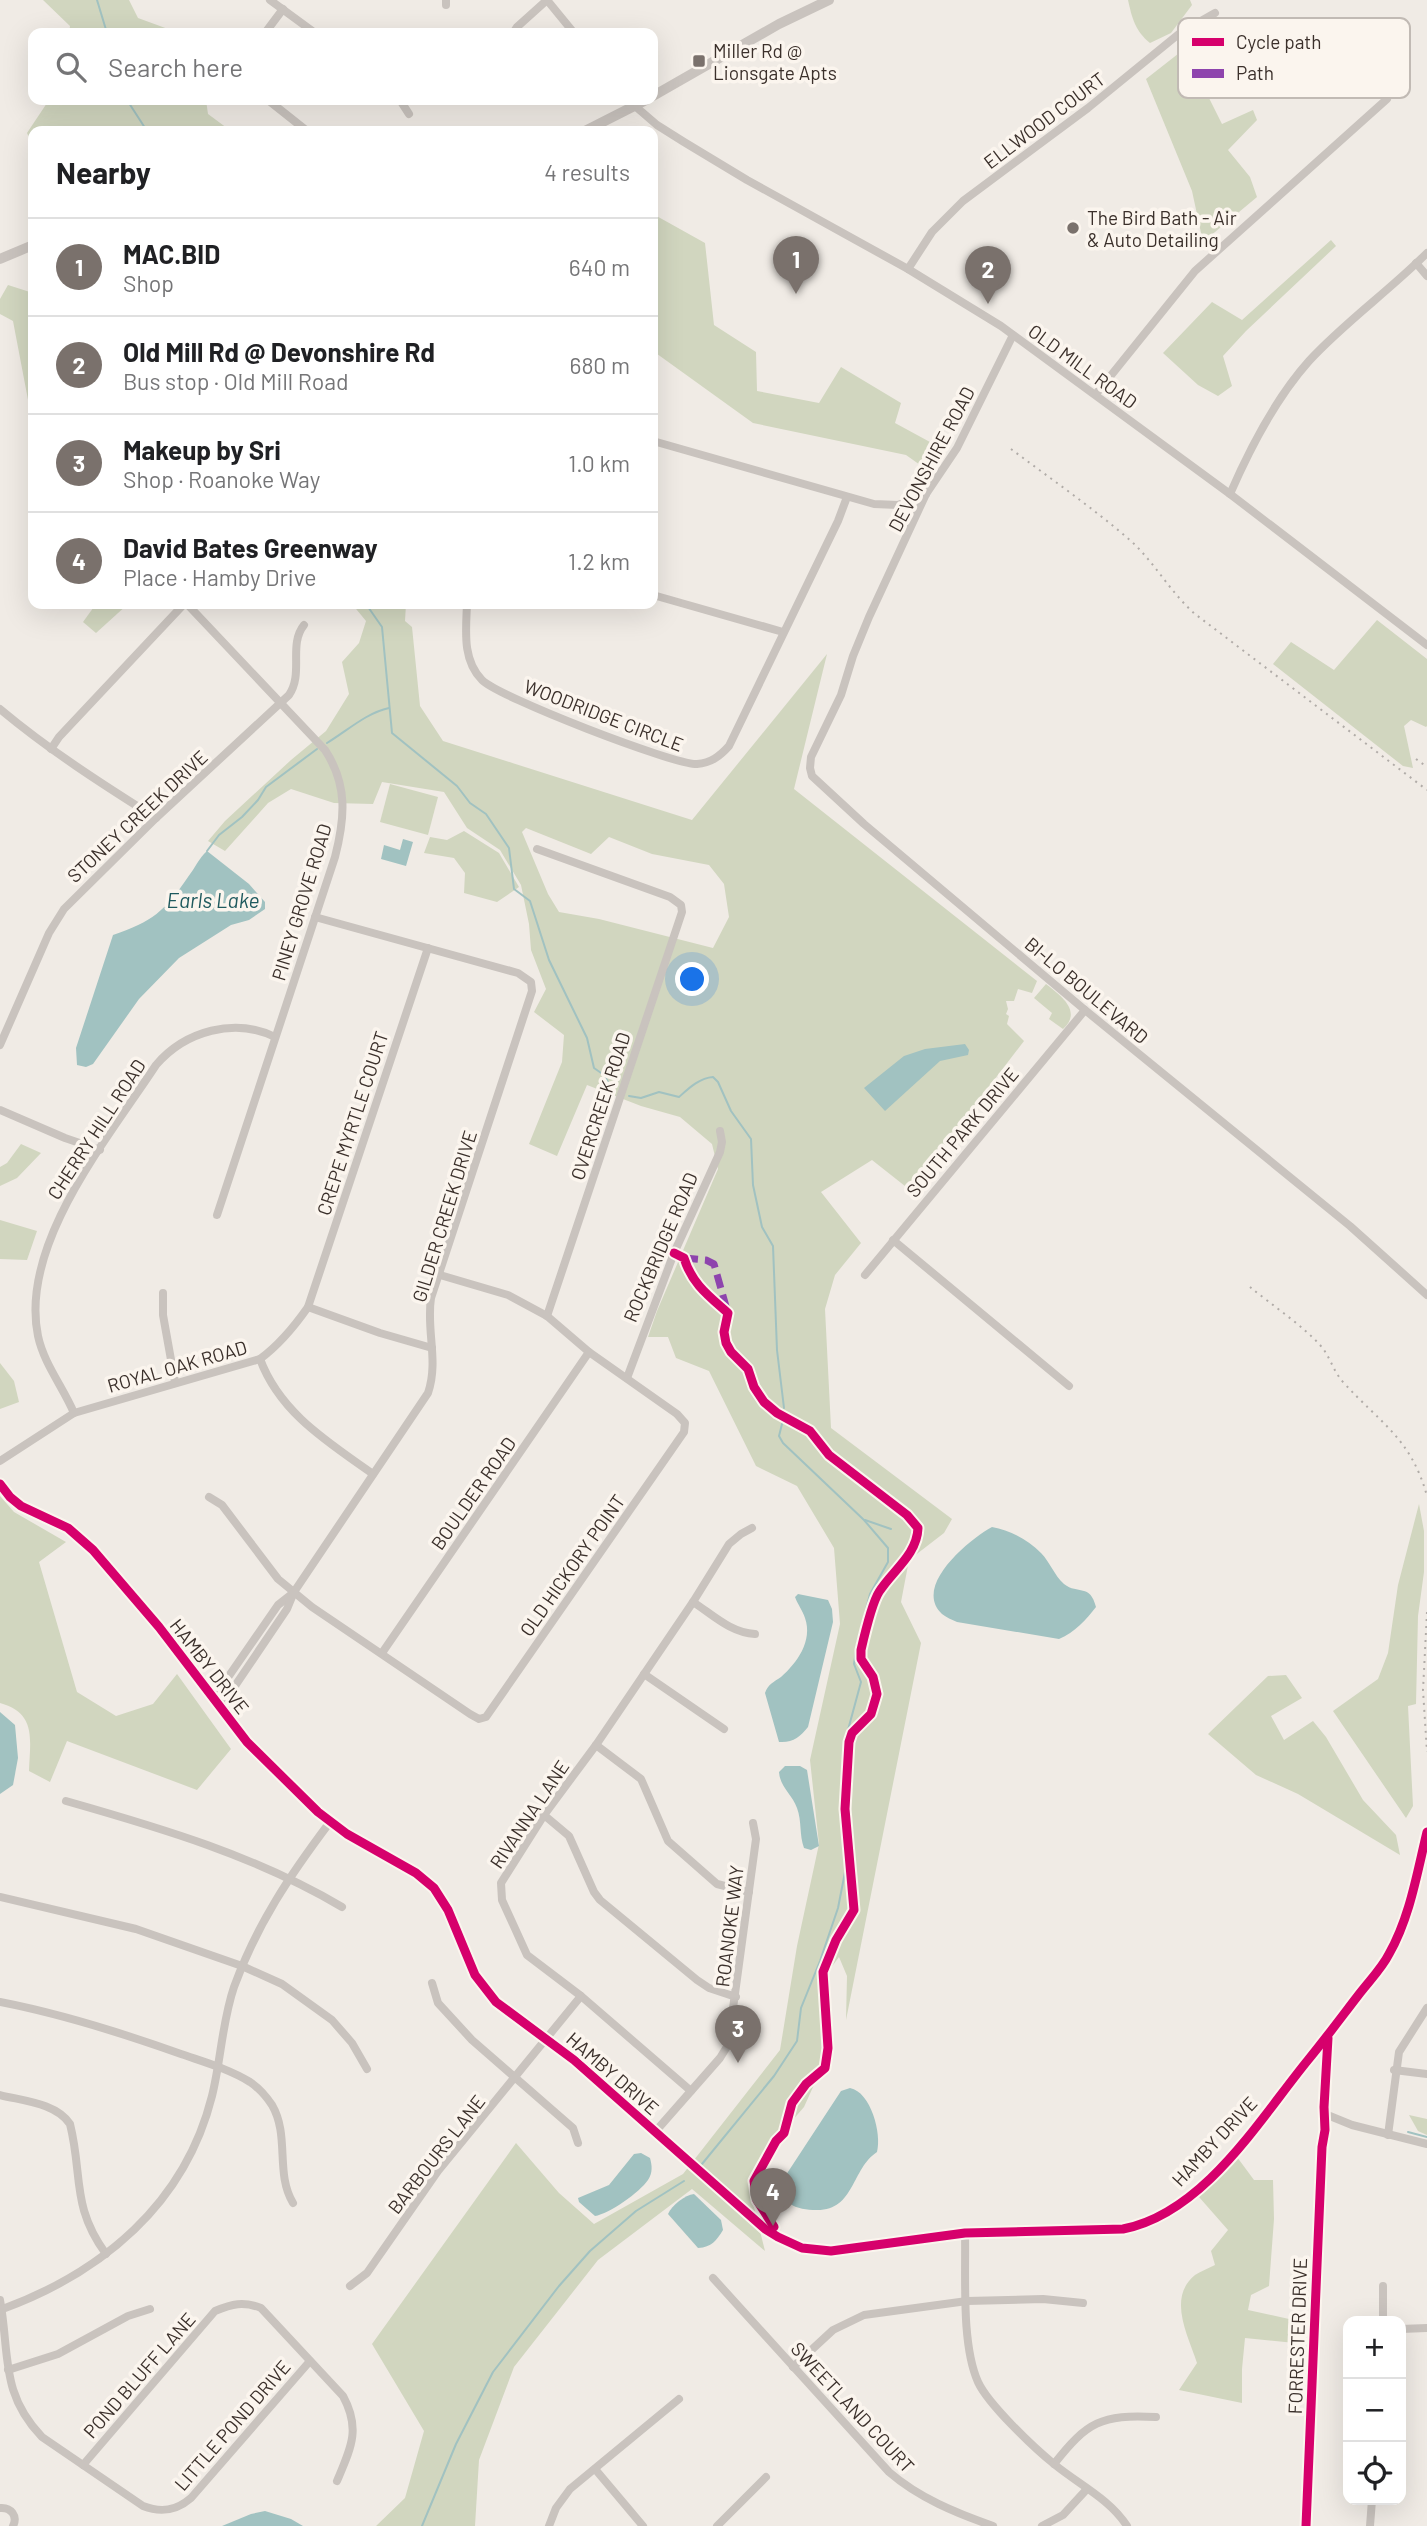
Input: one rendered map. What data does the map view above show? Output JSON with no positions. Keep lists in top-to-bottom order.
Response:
{
  "streets": {
    "street": [
      "ELLWOOD COURT",
      "OLD MILL ROAD",
      "DEVONSHIRE ROAD",
      "WOODRIDGE CIRCLE",
      "STONEY CREEK DRIVE",
      "PINEY GROVE ROAD",
      "BI-LO BOULEVARD",
      "OVERCREEK ROAD",
      "CREPE MYRTLE COURT",
      "CHERRY HILL ROAD",
      "SOUTH PARK DRIVE",
      "GILDER CREEK DRIVE",
      "ROCKBRIDGE ROAD",
      "ROYAL OAK ROAD",
      "BOULDER ROAD",
      "OLD HICKORY POINT",
      "HAMBY DRIVE",
      "RIVANNA LANE",
      "ROANOKE WAY",
      "BARBOURS LANE",
      "FORRESTER DRIVE",
      "POND BLUFF LANE",
      "SWEETLAND COURT",
      "LITTLE POND DRIVE"
    ]
  },
  "crossings": [
    ["ELLWOOD COURT", "OLD MILL ROAD"],
    ["OLD MILL ROAD", "DEVONSHIRE ROAD"],
    ["DEVONSHIRE ROAD", "BI-LO BOULEVARD"],
    ["STONEY CREEK DRIVE", "PINEY GROVE ROAD"],
    ["PINEY GROVE ROAD", "CHERRY HILL ROAD"],
    ["BI-LO BOULEVARD", "SOUTH PARK DRIVE"],
    ["CREPE MYRTLE COURT", "GILDER CREEK DRIVE"],
    ["CREPE MYRTLE COURT", "ROYAL OAK ROAD"],
    ["CHERRY HILL ROAD", "ROYAL OAK ROAD"],
    ["GILDER CREEK DRIVE", "HAMBY DRIVE"],
    ["ROCKBRIDGE ROAD", "OLD HICKORY POINT"],
    ["BOULDER ROAD", "OLD HICKORY POINT"],
    ["HAMBY DRIVE", "ROANOKE WAY"],
    ["HAMBY DRIVE", "BARBOURS LANE"],
    ["HAMBY DRIVE", "FORRESTER DRIVE"],
    ["RIVANNA LANE", "ROANOKE WAY"],
    ["RIVANNA LANE", "BARBOURS LANE"],
    ["POND BLUFF LANE", "LITTLE POND DRIVE"]
  ],
  "water": ["Earls Lake"],
  "places": {
    "transit": ["Miller Rd @ Lionsgate Apts"],
    "other": ["The Bird Bath - Air & Auto Detailing"]
  },
  "legend": ["Cycle path", "Path"],
  "page": {
    "search": "Search here",
    "heading": ["Nearby", "4 results"],
    "list": [
      {
        "mark": "1",
        "name": "MAC.BID",
        "note": "Shop",
        "value": "640 m"
      },
      {
        "mark": "2",
        "name": "Old Mill Rd @ Devonshire Rd",
        "note": "Bus stop · Old Mill Road",
        "value": "680 m"
      },
      {
        "mark": "3",
        "name": "Makeup by Sri",
        "note": "Shop · Roanoke Way",
        "value": "1.0 km"
      },
      {
        "mark": "4",
        "name": "David Bates Greenway",
        "note": "Place · Hamby Drive",
        "value": "1.2 km"
      }
    ],
    "pins": [
      "1",
      "2",
      "3",
      "4"
    ],
    "map_buttons": ["+", "−"]
  }
}
